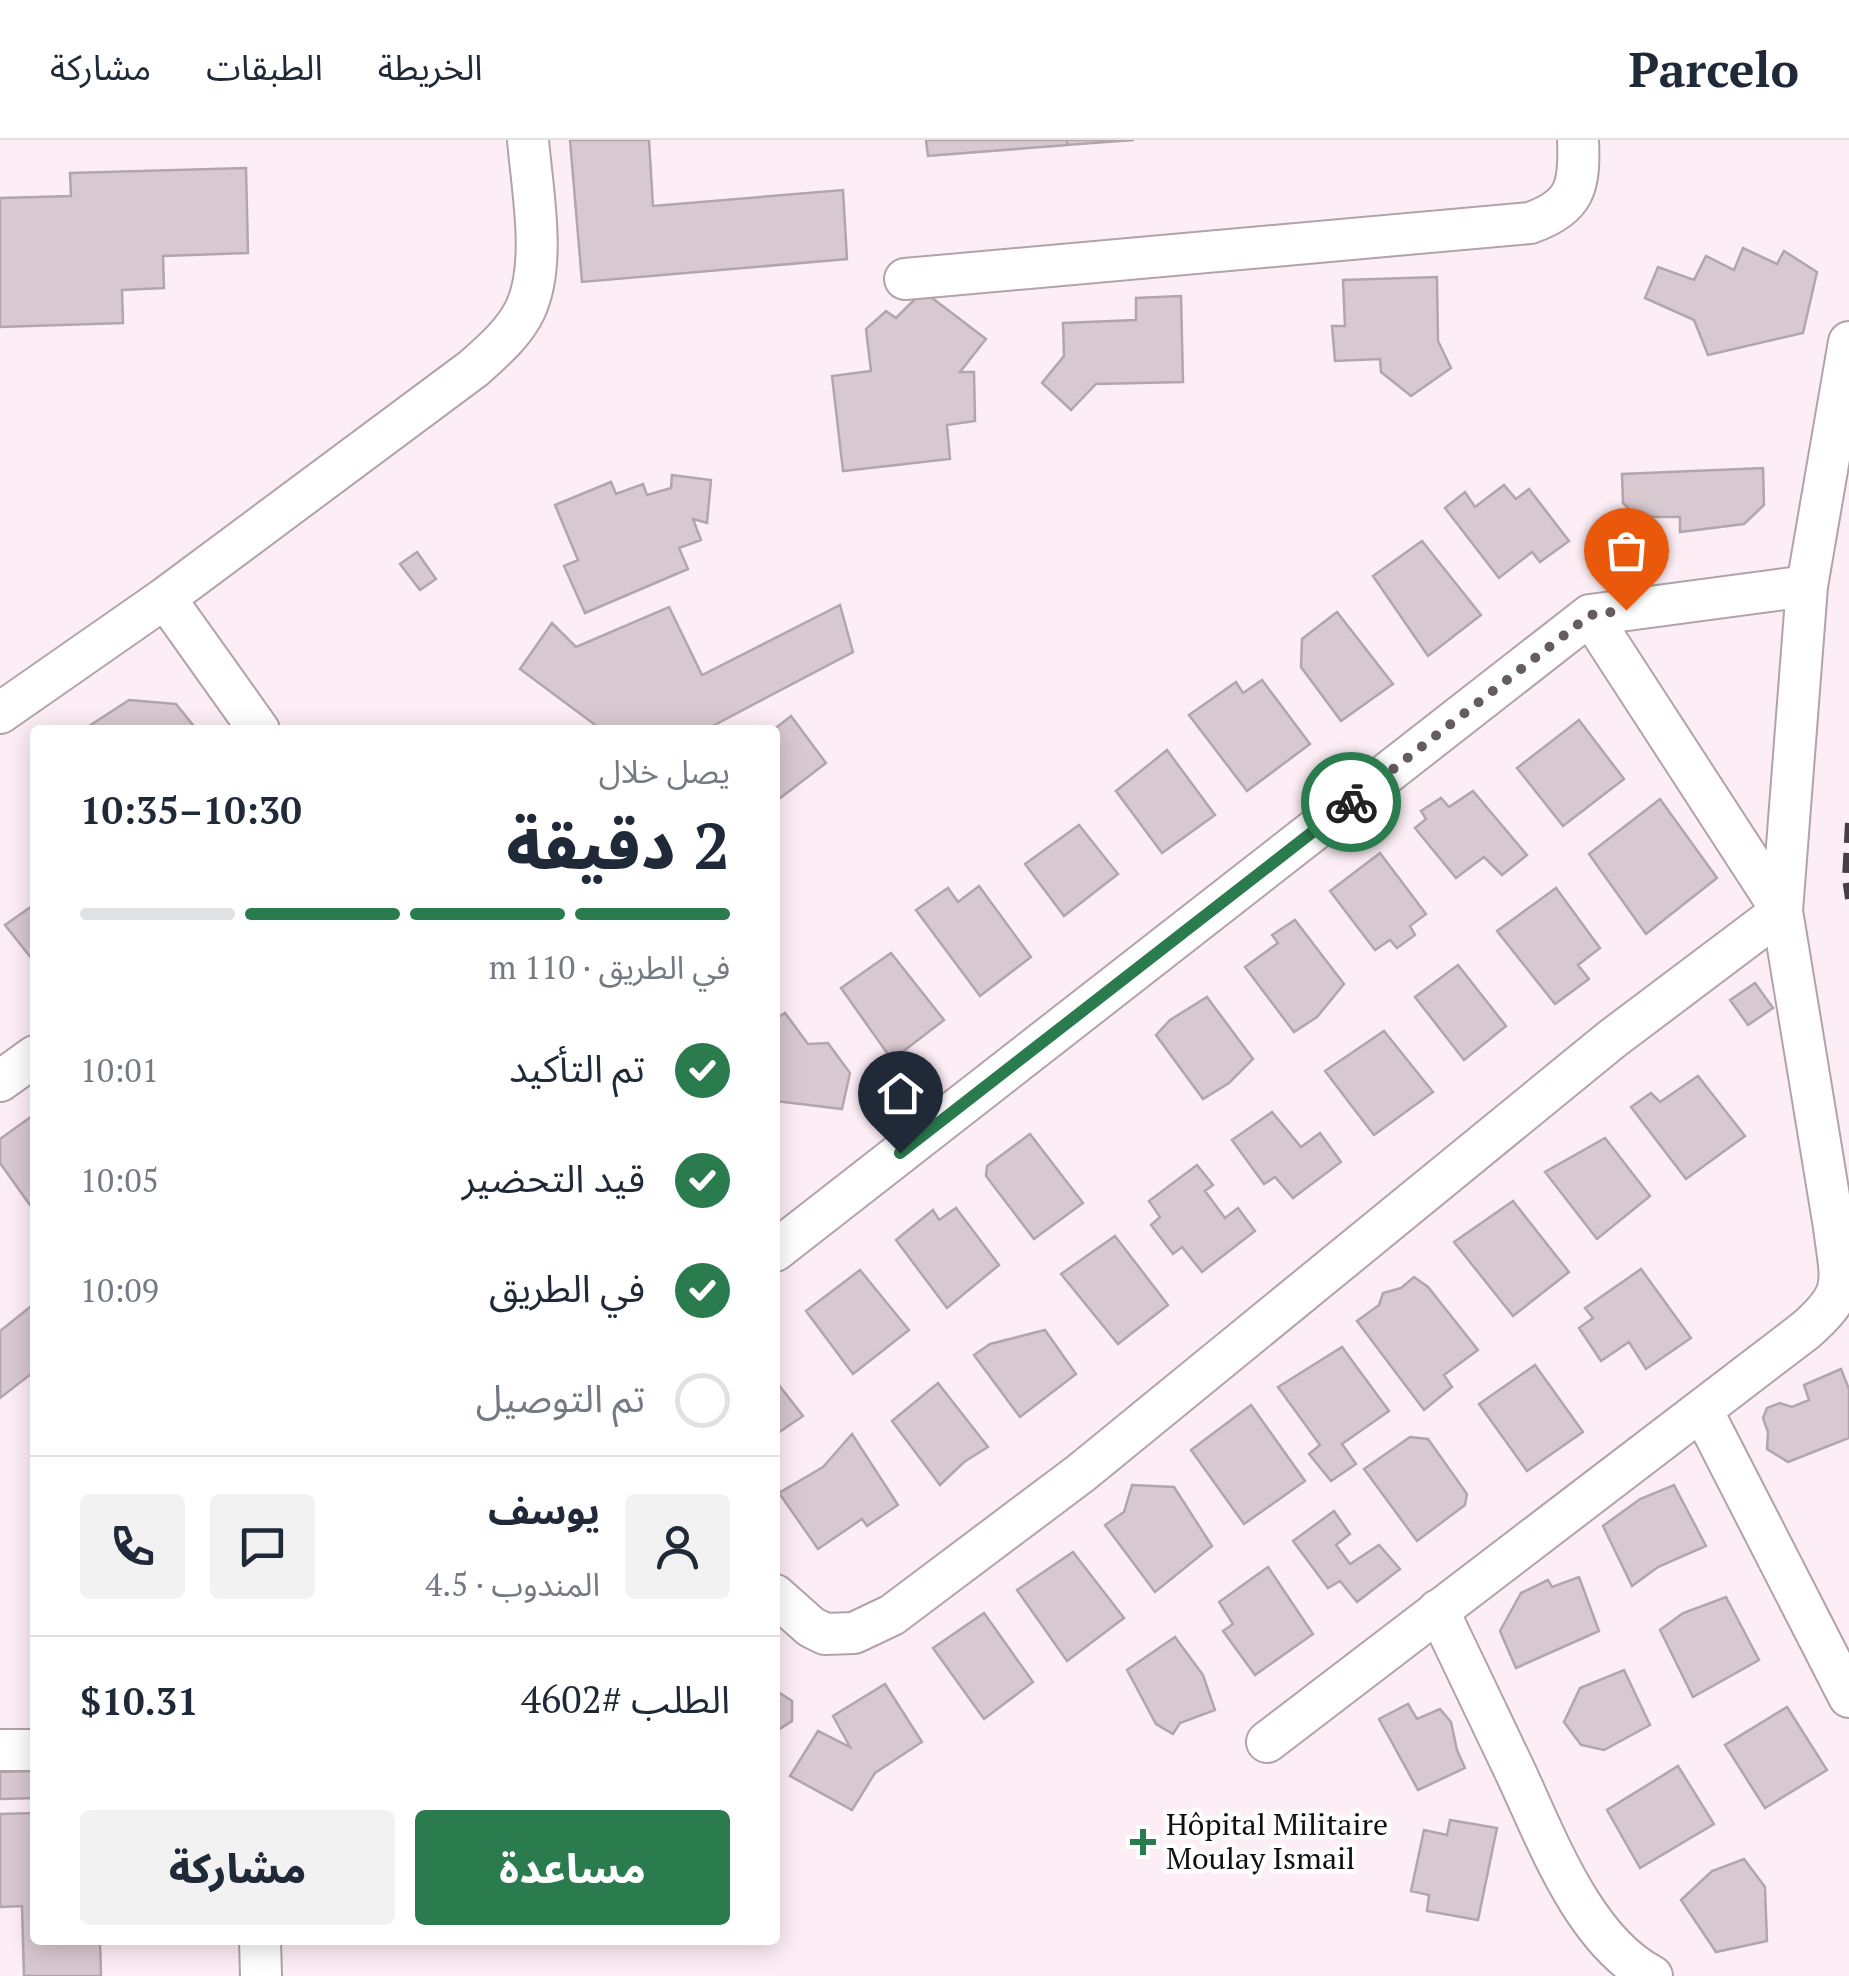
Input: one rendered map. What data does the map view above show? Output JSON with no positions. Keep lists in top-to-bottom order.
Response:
{
  "places": {
    "health": ["Hôpital Militaire Moulay Ismail"]
  },
  "page": {
    "header": "Parcelo",
    "nav": ["الخريطة", "الطبقات", "مشاركة"],
    "heading": ["2 دقيقة", "يصل خلال", "10:30–10:35"],
    "panel": [
      "يوسف",
      "المندوب · 4.5",
      "الطلب #4602",
      "$10.31"
    ],
    "bar": "في الطريق · 110 m",
    "list": [
      ["تم التأكيد", "10:01"],
      ["قيد التحضير", "10:05"],
      ["في الطريق", "10:09"],
      "تم التوصيل"
    ],
    "buttons": ["مساعدة", "مشاركة"]
  }
}
